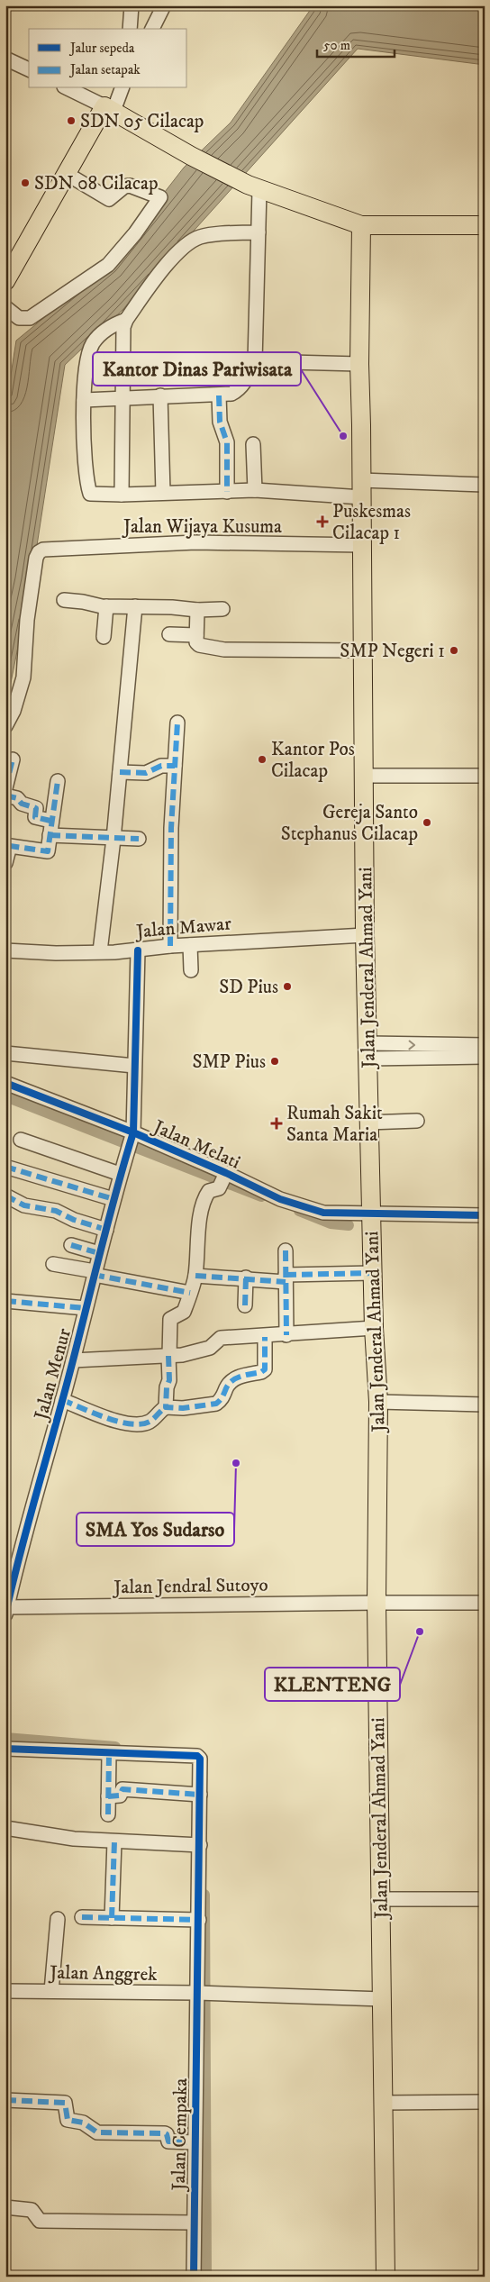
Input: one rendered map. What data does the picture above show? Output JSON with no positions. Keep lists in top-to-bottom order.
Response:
{
  "streets": {
    "main road": ["Jalan Jenderal Ahmad Yani"],
    "street": [
      "Jalan Wijaya Kusuma",
      "Jalan Mawar",
      "Jalan Melati",
      "Jalan Menur",
      "Jalan Jendral Sutoyo",
      "Jalan Anggrek",
      "Jalan Cempaka"
    ]
  },
  "crossings": [
    ["Jalan Wijaya Kusuma", "Jalan Jenderal Ahmad Yani"],
    ["Jalan Mawar", "Jalan Jenderal Ahmad Yani"],
    ["Jalan Mawar", "Jalan Melati"],
    ["Jalan Jenderal Ahmad Yani", "Jalan Melati"],
    ["Jalan Jenderal Ahmad Yani", "Jalan Jendral Sutoyo"],
    ["Jalan Jenderal Ahmad Yani", "Jalan Anggrek"],
    ["Jalan Melati", "Jalan Menur"],
    ["Jalan Menur", "Jalan Jendral Sutoyo"],
    ["Jalan Anggrek", "Jalan Cempaka"]
  ],
  "places": {
    "other": [
      "SDN 05 Cilacap",
      "SDN 08 Cilacap",
      "Kantor Dinas Pariwisata",
      "SMP Negeri 1",
      "Kantor Pos Cilacap",
      "Gereja Santo Stephanus Cilacap",
      "SD Pius",
      "SMP Pius",
      "SMA Yos Sudarso",
      "KLENTENG"
    ],
    "health": ["Puskesmas Cilacap 1", "Rumah Sakit Santa Maria"]
  },
  "legend": ["Jalur sepeda", "Jalan setapak"],
  "scale_bar": "50 m"
}
